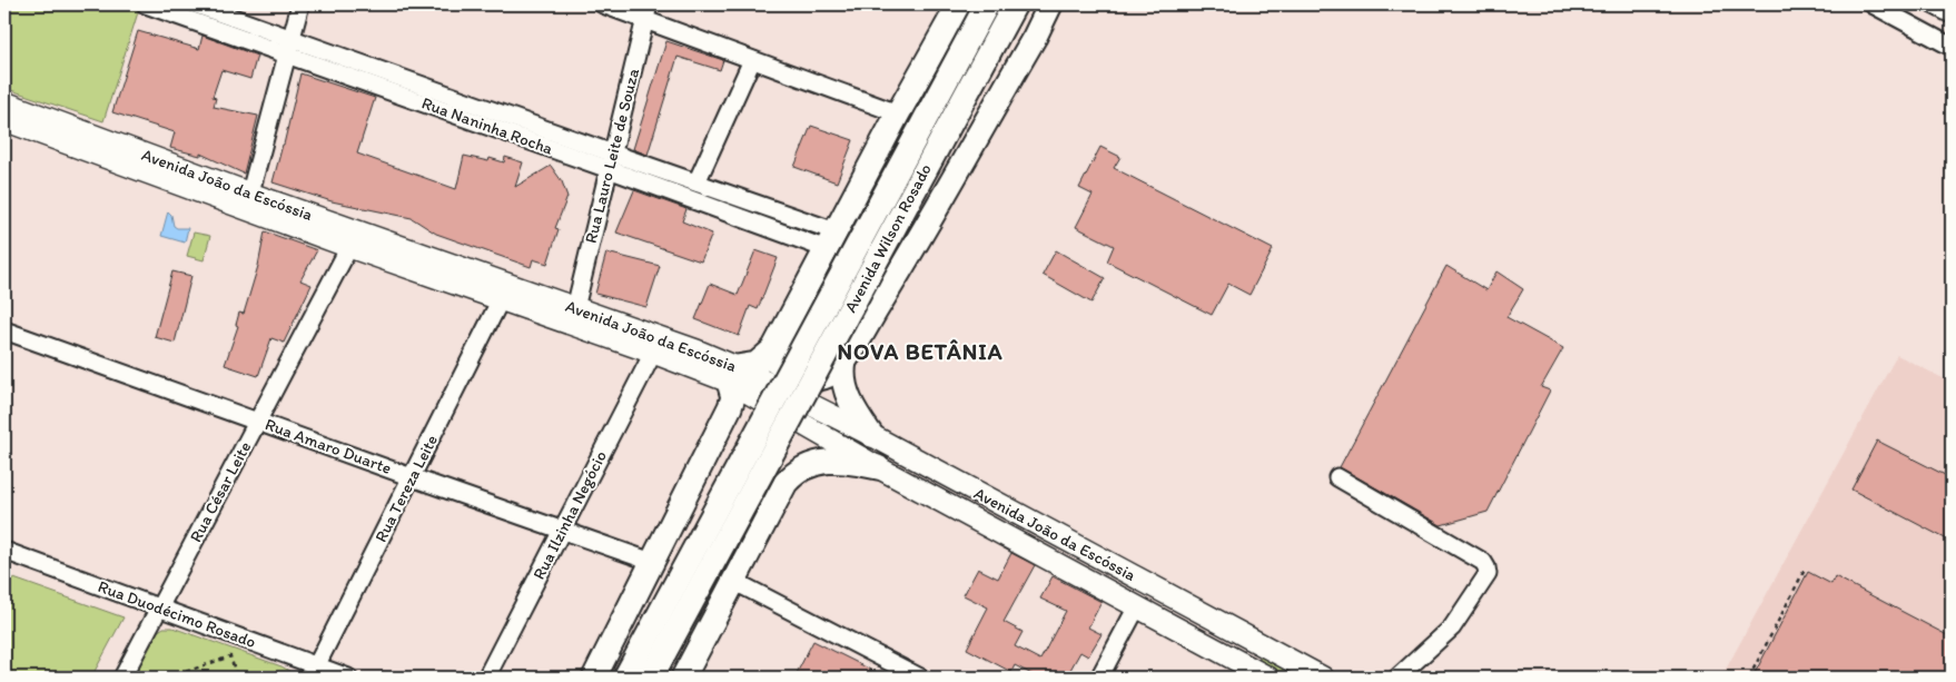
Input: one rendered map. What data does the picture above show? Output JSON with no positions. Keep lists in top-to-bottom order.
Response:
{
  "streets": {
    "highway": ["Avenida Wilson Rosado"],
    "main road": ["Avenida João da Escóssia"],
    "street": [
      "Rua Naninha Rocha",
      "Rua Lauro Leite de Souza",
      "Rua Amaro Duarte",
      "Rua Tereza Leite",
      "Rua César Leite",
      "Rua Ilzinha Negócio",
      "Rua Duodécimo Rosado"
    ]
  },
  "crossings": [
    ["Rua Naninha Rocha", "Rua Lauro Leite de Souza"],
    ["Rua Lauro Leite de Souza", "Avenida João da Escóssia"],
    ["Avenida João da Escóssia", "Rua Tereza Leite"],
    ["Avenida João da Escóssia", "Rua César Leite"],
    ["Avenida João da Escóssia", "Rua Ilzinha Negócio"],
    ["Rua Amaro Duarte", "Rua Tereza Leite"],
    ["Rua Amaro Duarte", "Rua César Leite"],
    ["Rua Amaro Duarte", "Rua Ilzinha Negócio"],
    ["Rua Tereza Leite", "Rua Duodécimo Rosado"],
    ["Rua César Leite", "Rua Duodécimo Rosado"]
  ],
  "districts": ["NOVA BETÂNIA"]
}
